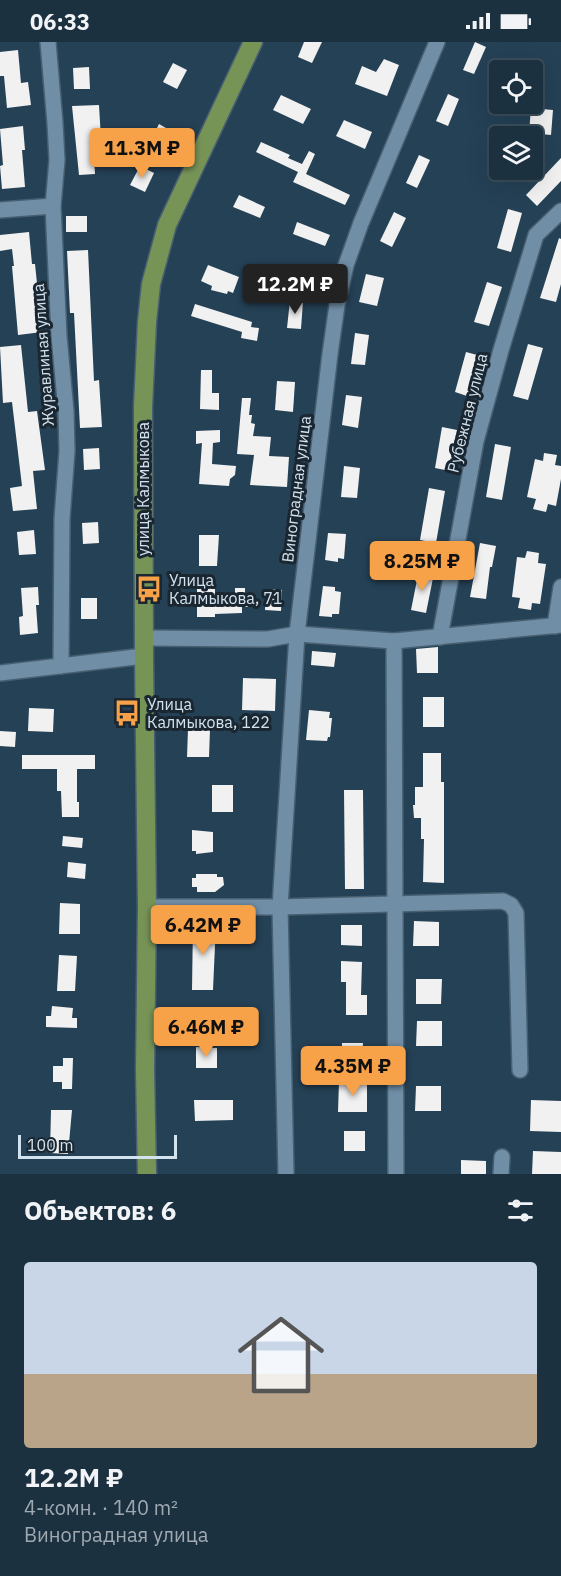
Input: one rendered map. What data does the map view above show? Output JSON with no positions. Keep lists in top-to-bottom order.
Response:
{
  "streets": {
    "main road": ["улица Калмыкова"],
    "street": ["Журавлиная улица", "Рубежная улица", "Виноградная улица"]
  },
  "places": {
    "bus stop": ["Улица Калмыкова, 71", "Улица Калмыкова, 122"]
  },
  "scale_bar": "100 m",
  "page": {
    "status": "06:33",
    "price": [
      "11.3M ₽",
      "12.2M ₽",
      "8.25M ₽",
      "6.42M ₽",
      "6.46M ₽",
      "4.35M ₽"
    ],
    "scale": "100 m",
    "heading": "Объектов: 6",
    "list": [
      {
        "name": "12.2M ₽",
        "note": "4-комн. · 140 m² · Виноградная улица"
      }
    ]
  }
}
